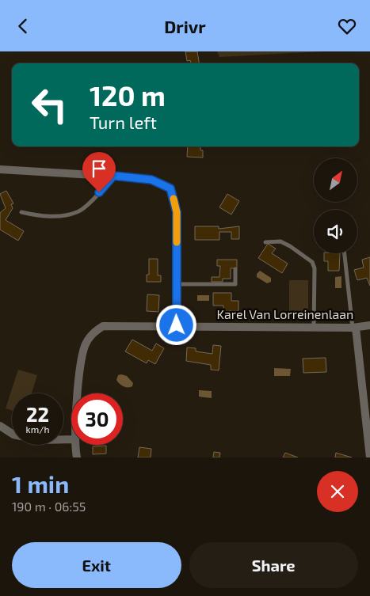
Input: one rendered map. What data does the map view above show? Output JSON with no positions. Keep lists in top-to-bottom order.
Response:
{
  "streets": {
    "street": ["Karel Van Lorreinenlaan"]
  },
  "north": "top right",
  "page": {
    "header": "Drivr",
    "turn": ["120 m", "Turn left"],
    "speed": "22 km/h",
    "limit": "30",
    "heading": ["1 min", "190 m · 06:55"],
    "buttons": ["Exit", "Share"]
  }
}
